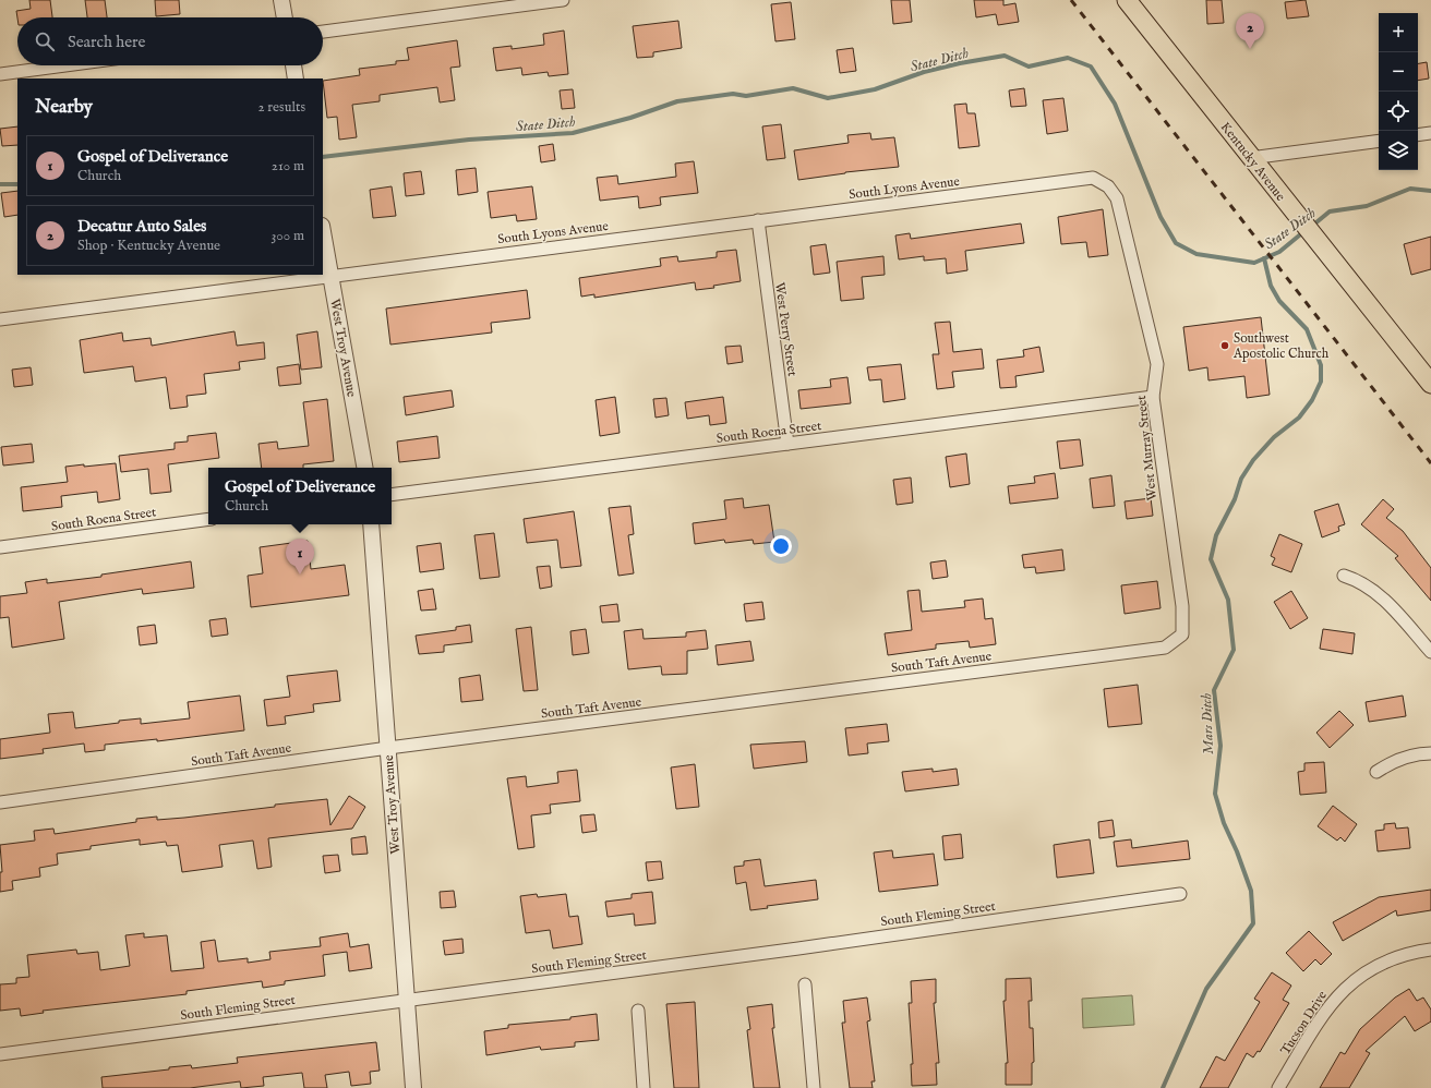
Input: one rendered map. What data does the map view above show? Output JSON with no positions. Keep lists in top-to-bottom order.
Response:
{
  "streets": {
    "main road": ["Kentucky Avenue"],
    "street": [
      "South Lyons Avenue",
      "West Perry Street",
      "West Troy Avenue",
      "South Roena Street",
      "West Murray Street",
      "South Taft Avenue",
      "South Fleming Street",
      "Tucson Drive"
    ]
  },
  "crossings": [
    ["South Lyons Avenue", "West Perry Street"],
    ["South Lyons Avenue", "West Troy Avenue"],
    ["South Lyons Avenue", "West Murray Street"],
    ["West Perry Street", "South Roena Street"],
    ["West Troy Avenue", "South Taft Avenue"],
    ["West Troy Avenue", "South Fleming Street"],
    ["South Roena Street", "West Murray Street"],
    ["West Murray Street", "South Taft Avenue"]
  ],
  "water": ["State Ditch", "Mars Ditch"],
  "places": ["Southwest Apostolic Church"],
  "page": {
    "map_buttons": ["+", "−"],
    "pins": ["2", "1"],
    "search": "Search here",
    "heading": ["Nearby", "2 results"],
    "list": [
      {
        "mark": "1",
        "name": "Gospel of Deliverance",
        "note": "Church",
        "value": "210 m"
      },
      {
        "mark": "2",
        "name": "Decatur Auto Sales",
        "note": "Shop · Kentucky Avenue",
        "value": "300 m"
      }
    ],
    "popup": ["Gospel of Deliverance", "Church"]
  }
}
